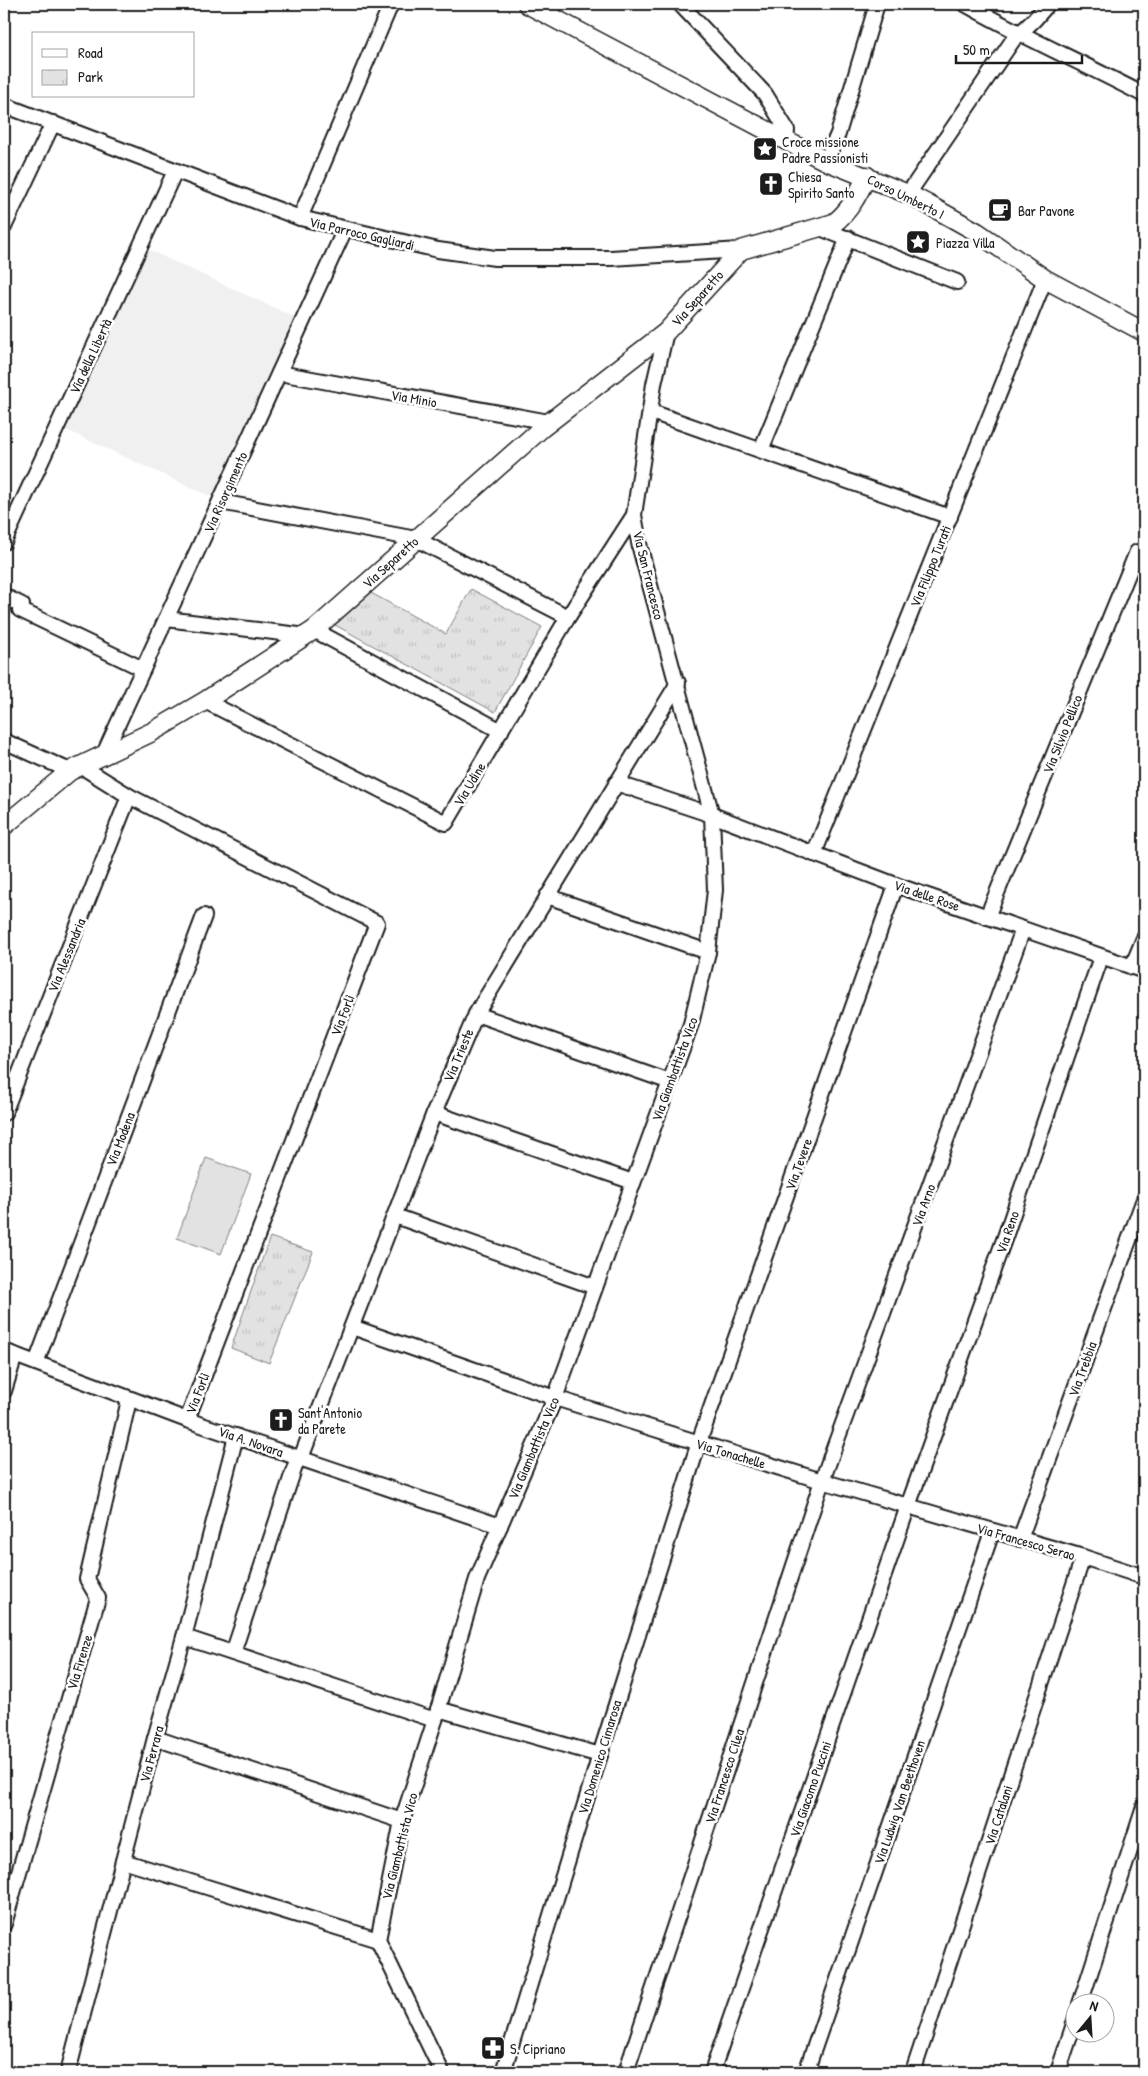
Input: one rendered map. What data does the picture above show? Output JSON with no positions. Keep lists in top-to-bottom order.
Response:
{
  "streets": {
    "street": [
      "Corso Umberto I",
      "Via Parroco Gagliardi",
      "Via Separetto",
      "Via della Libertà",
      "Via Minio",
      "Via Risorgimento",
      "Via Filippo Turati",
      "Via San Francesco",
      "Via Silvio Pellico",
      "Via Udine",
      "Via delle Rose",
      "Via Alessandria",
      "Via Forlì",
      "Via Trieste",
      "Via Giambattista Vico",
      "Via Modena",
      "Via Tevere",
      "Via Arno",
      "Via Reno",
      "Via Trebbia",
      "Via A. Novara",
      "Via Tonachelle",
      "Via Francesco Serao",
      "Via Firenze",
      "Via Ferrara",
      "Via Domenico Cimarosa",
      "Via Francesco Cilea",
      "Via Giacomo Puccini",
      "Via Ludwig Van Beethoven",
      "Via Catalani"
    ]
  },
  "crossings": [
    ["Corso Umberto I", "Via Filippo Turati"],
    ["Via Parroco Gagliardi", "Via Separetto"],
    ["Via Parroco Gagliardi", "Via della Libertà"],
    ["Via Parroco Gagliardi", "Via Risorgimento"],
    ["Via Separetto", "Via Minio"],
    ["Via Separetto", "Via Risorgimento"],
    ["Via Separetto", "Via San Francesco"],
    ["Via Separetto", "Via Udine"],
    ["Via Separetto", "Via Forlì"],
    ["Via Minio", "Via Risorgimento"],
    ["Via Filippo Turati", "Via delle Rose"],
    ["Via San Francesco", "Via Udine"],
    ["Via San Francesco", "Via delle Rose"],
    ["Via San Francesco", "Via Trieste"],
    ["Via San Francesco", "Via Giambattista Vico"],
    ["Via Silvio Pellico", "Via delle Rose"],
    ["Via delle Rose", "Via Trieste"],
    ["Via delle Rose", "Via Giambattista Vico"],
    ["Via delle Rose", "Via Tevere"],
    ["Via delle Rose", "Via Arno"],
    ["Via delle Rose", "Via Reno"],
    ["Via Alessandria", "Via Forlì"],
    ["Via Forlì", "Via A. Novara"],
    ["Via Trieste", "Via A. Novara"],
    ["Via Trieste", "Via Tonachelle"],
    ["Via Giambattista Vico", "Via A. Novara"],
    ["Via Giambattista Vico", "Via Tonachelle"],
    ["Via Modena", "Via A. Novara"],
    ["Via Tevere", "Via Tonachelle"],
    ["Via Tevere", "Via Domenico Cimarosa"],
    ["Via Arno", "Via Tonachelle"],
    ["Via Arno", "Via Francesco Cilea"],
    ["Via Reno", "Via Tonachelle"],
    ["Via Reno", "Via Francesco Serao"],
    ["Via Reno", "Via Giacomo Puccini"],
    ["Via Trebbia", "Via Francesco Serao"],
    ["Via A. Novara", "Via Firenze"],
    ["Via A. Novara", "Via Ferrara"],
    ["Via Tonachelle", "Via Francesco Serao"],
    ["Via Tonachelle", "Via Domenico Cimarosa"],
    ["Via Tonachelle", "Via Francesco Cilea"],
    ["Via Tonachelle", "Via Giacomo Puccini"],
    ["Via Francesco Serao", "Via Giacomo Puccini"],
    ["Via Francesco Serao", "Via Ludwig Van Beethoven"],
    ["Via Francesco Serao", "Via Catalani"]
  ],
  "places": {
    "place": ["Croce missione Padre Passionisti", "Piazza Villa"],
    "church": ["Chiesa Spirito Santo", "Sant'Antonio da Parete"],
    "cafe": ["Bar Pavone"],
    "pharmacy": ["S. Cipriano"]
  },
  "legend": ["Road", "Park"],
  "scale_bar": "50 m",
  "north": "top"
}
